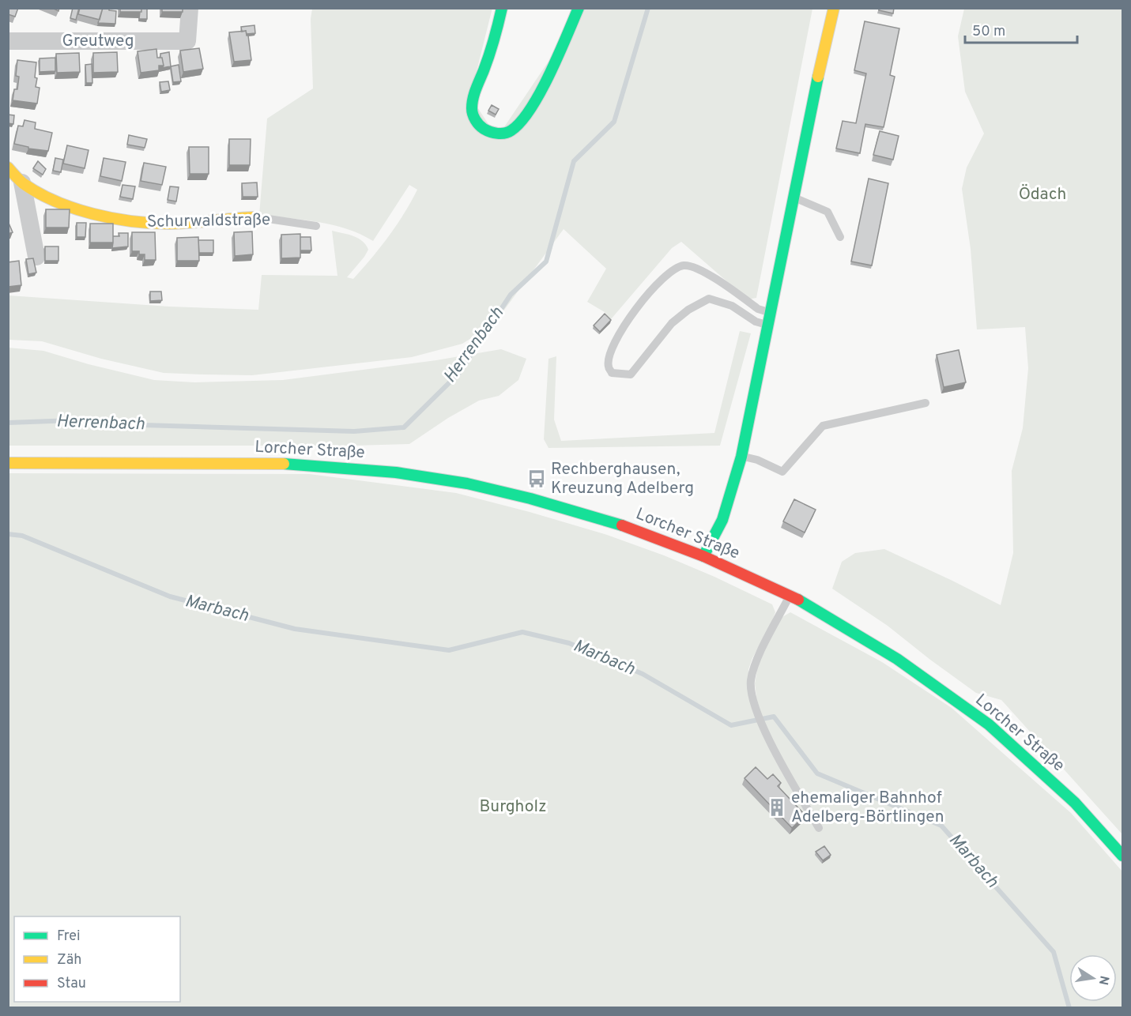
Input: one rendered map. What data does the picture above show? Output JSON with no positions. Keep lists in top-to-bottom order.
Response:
{
  "streets": {
    "main road": ["Schurwaldstraße", "Lorcher Straße"],
    "street": ["Greutweg"]
  },
  "water": ["Herrenbach", "Marbach"],
  "parks": ["Ödach", "Burgholz"],
  "places": {
    "bus stop": ["Rechberghausen, Kreuzung Adelberg"],
    "building": ["ehemaliger Bahnhof Adelberg-Börtlingen"]
  },
  "legend": ["Frei", "Zäh", "Stau"],
  "scale_bar": "50 m",
  "north": "right"
}
